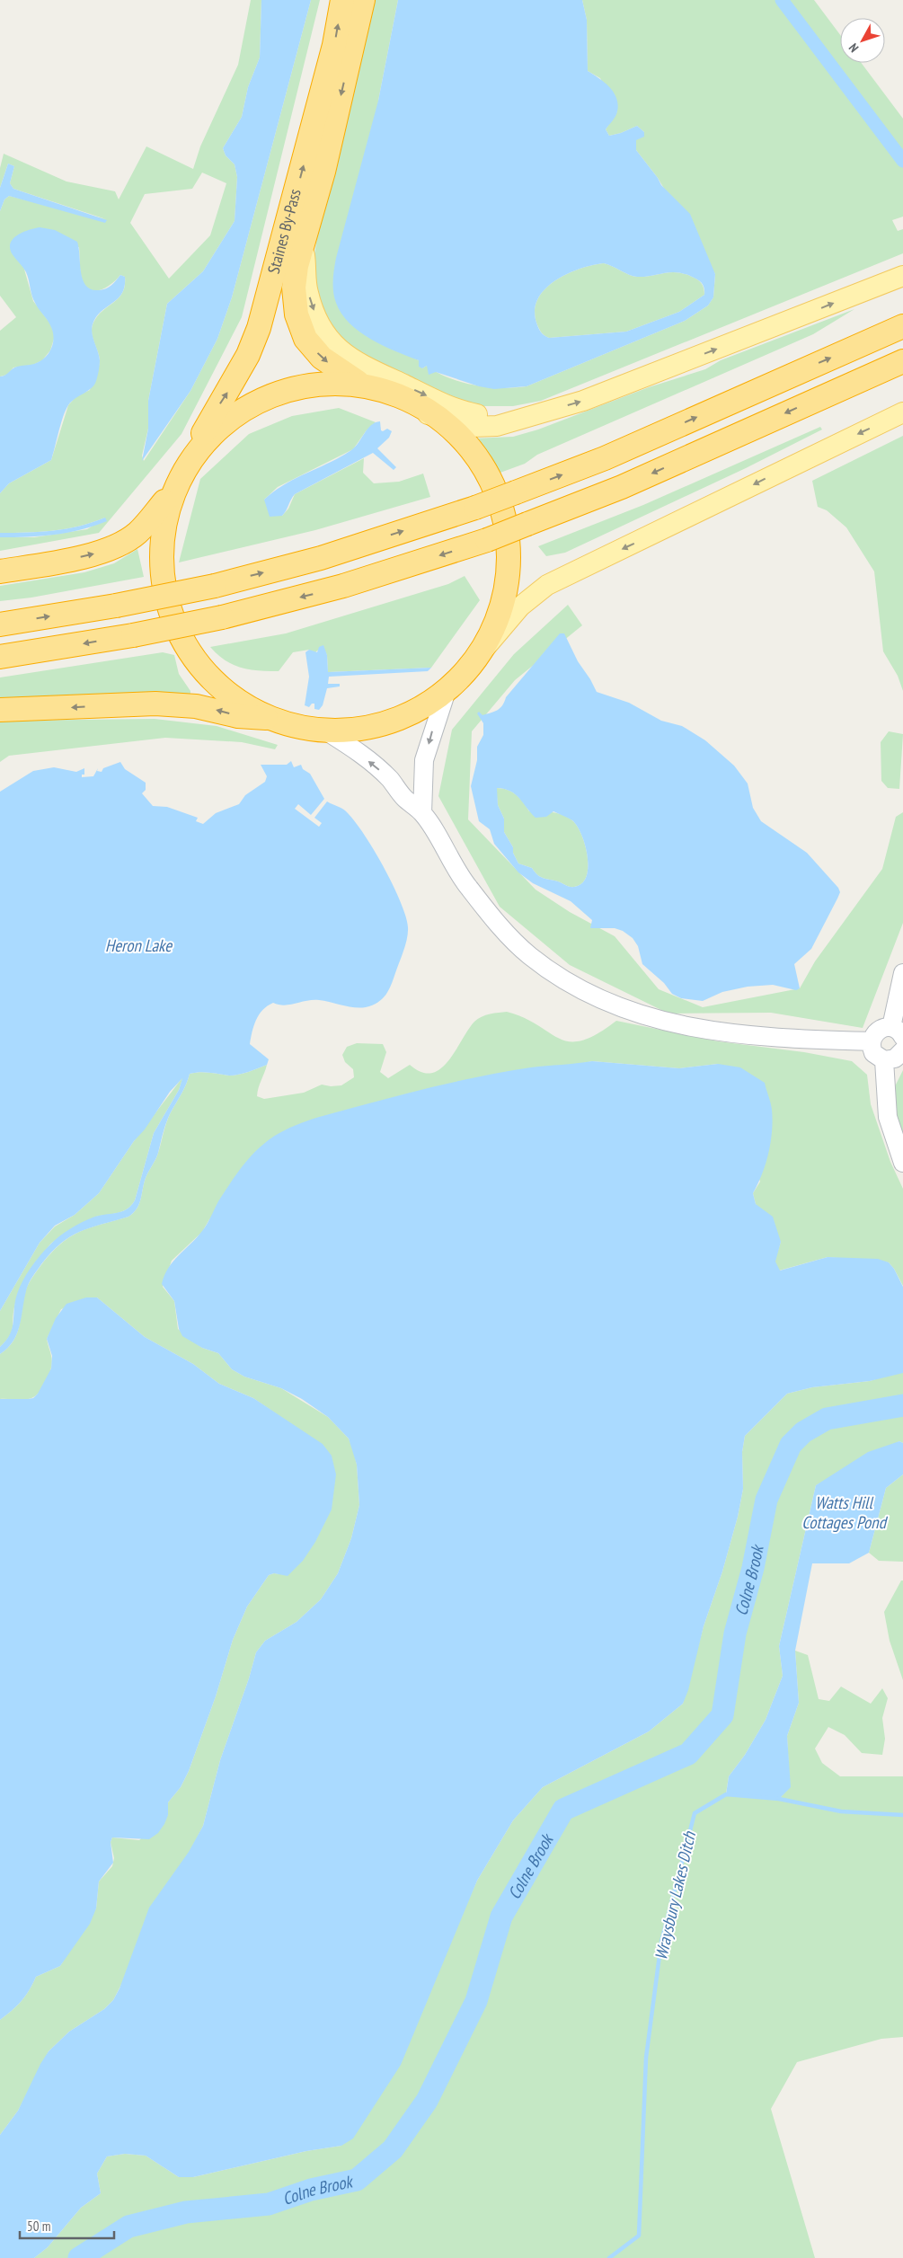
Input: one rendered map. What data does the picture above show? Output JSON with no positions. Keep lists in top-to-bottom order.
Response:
{
  "streets": {
    "highway": ["Staines By-Pass"]
  },
  "water": [
    "Heron Lake",
    "Watts Hill Cottages Pond",
    "Colne Brook",
    "Wraysbury Lakes Ditch"
  ],
  "scale_bar": "50 m",
  "north": "bottom left"
}
